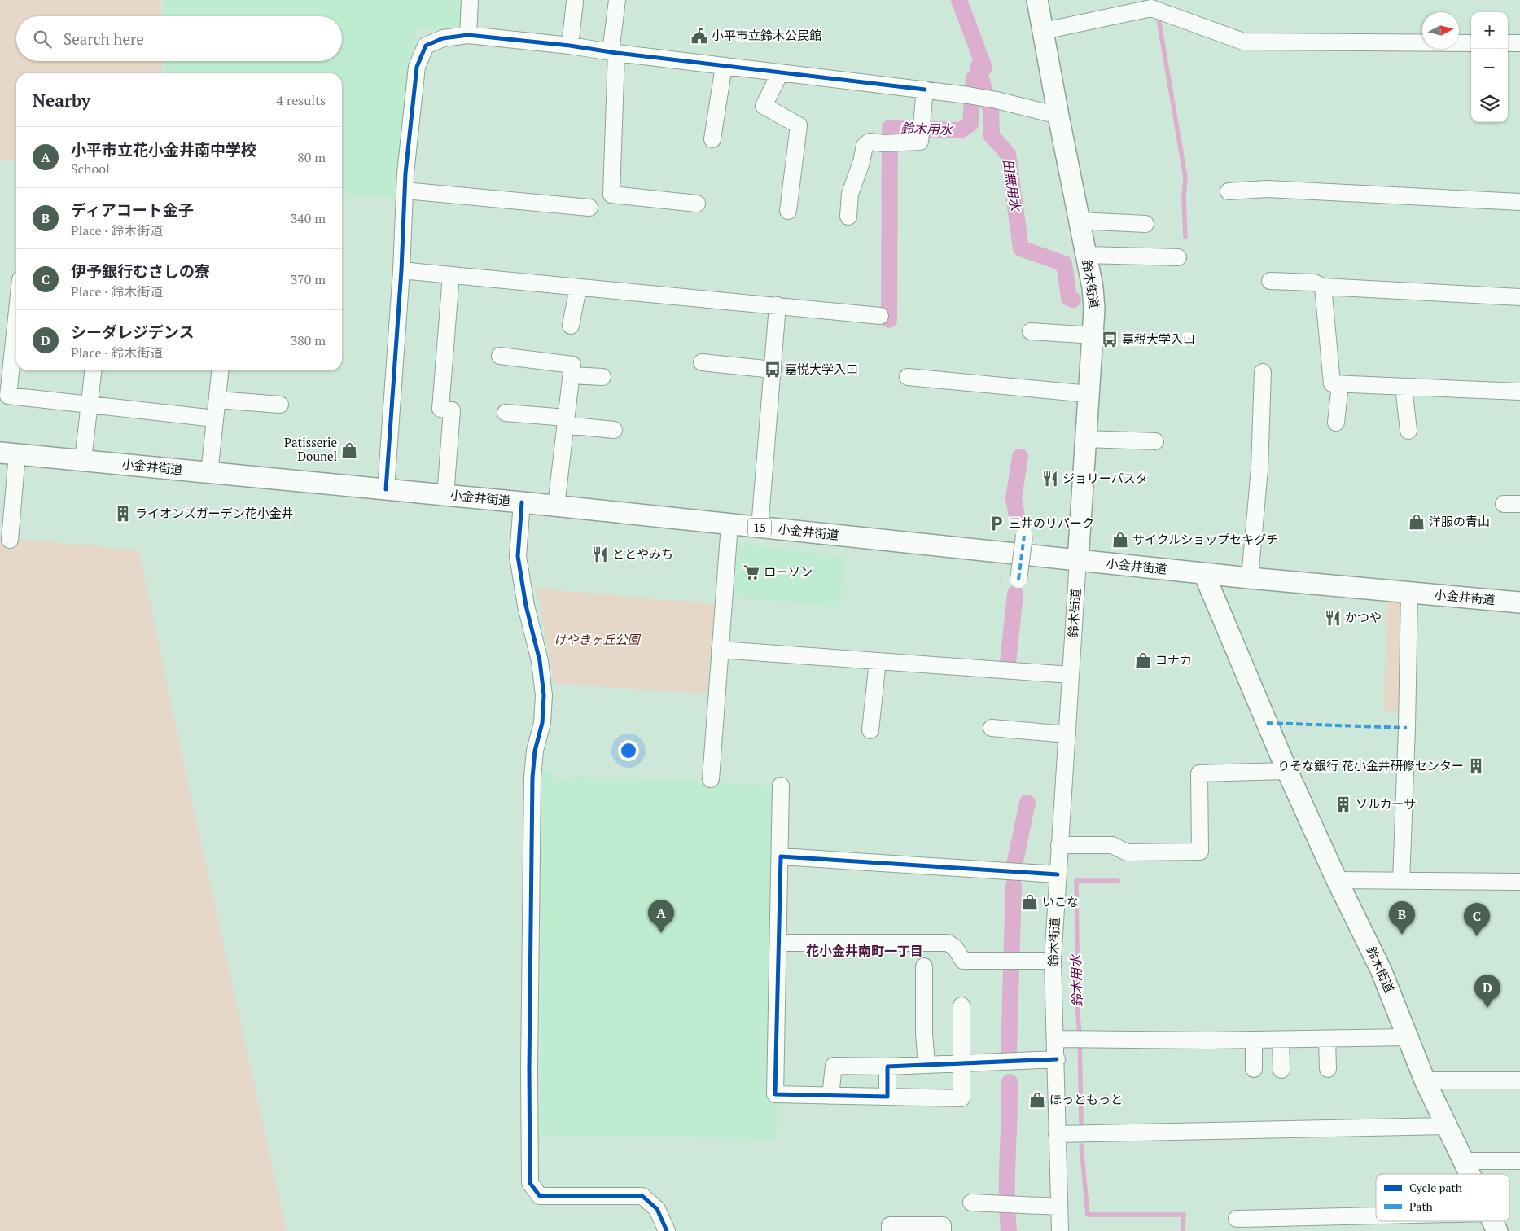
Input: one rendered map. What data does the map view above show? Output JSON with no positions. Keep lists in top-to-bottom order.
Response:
{
  "streets": {
    "main road": ["鈴木街道", "小金井街道", "15"]
  },
  "crossings": [
    ["鈴木街道", "小金井街道"]
  ],
  "districts": ["花小金井南町一丁目"],
  "water": ["鈴木用水", "田無用水"],
  "parks": ["けやきヶ丘公園"],
  "places": {
    "public building": ["小平市立鈴木公民館"],
    "bus stop": ["嘉税大学入口", "嘉悦大学入口"],
    "shop": [
      "Patisserie Dounel",
      "洋服の青山",
      "サイクルショップセキグチ",
      "コナカ",
      "いこな",
      "ほっともっと"
    ],
    "restaurant": ["ジョリーパスタ", "ととやみち", "かつや"],
    "building": ["ライオンズガーデン花小金井", "りそな銀行 花小金井研修センター", "ソルカーサ"],
    "parking": ["三井のリパーク"],
    "supermarket": ["ローソン"]
  },
  "legend": ["Cycle path", "Path"],
  "north": "right",
  "page": {
    "map_buttons": ["+", "−"],
    "search": "Search here",
    "heading": ["Nearby", "4 results"],
    "list": [
      {
        "mark": "A",
        "name": "小平市立花小金井南中学校",
        "note": "School",
        "value": "80 m"
      },
      {
        "mark": "B",
        "name": "ディアコート金子",
        "note": "Place · 鈴木街道",
        "value": "340 m"
      },
      {
        "mark": "C",
        "name": "伊予銀行むさしの寮",
        "note": "Place · 鈴木街道",
        "value": "370 m"
      },
      {
        "mark": "D",
        "name": "シーダレジデンス",
        "note": "Place · 鈴木街道",
        "value": "380 m"
      }
    ],
    "pins": [
      "A",
      "B",
      "C",
      "D"
    ]
  }
}
